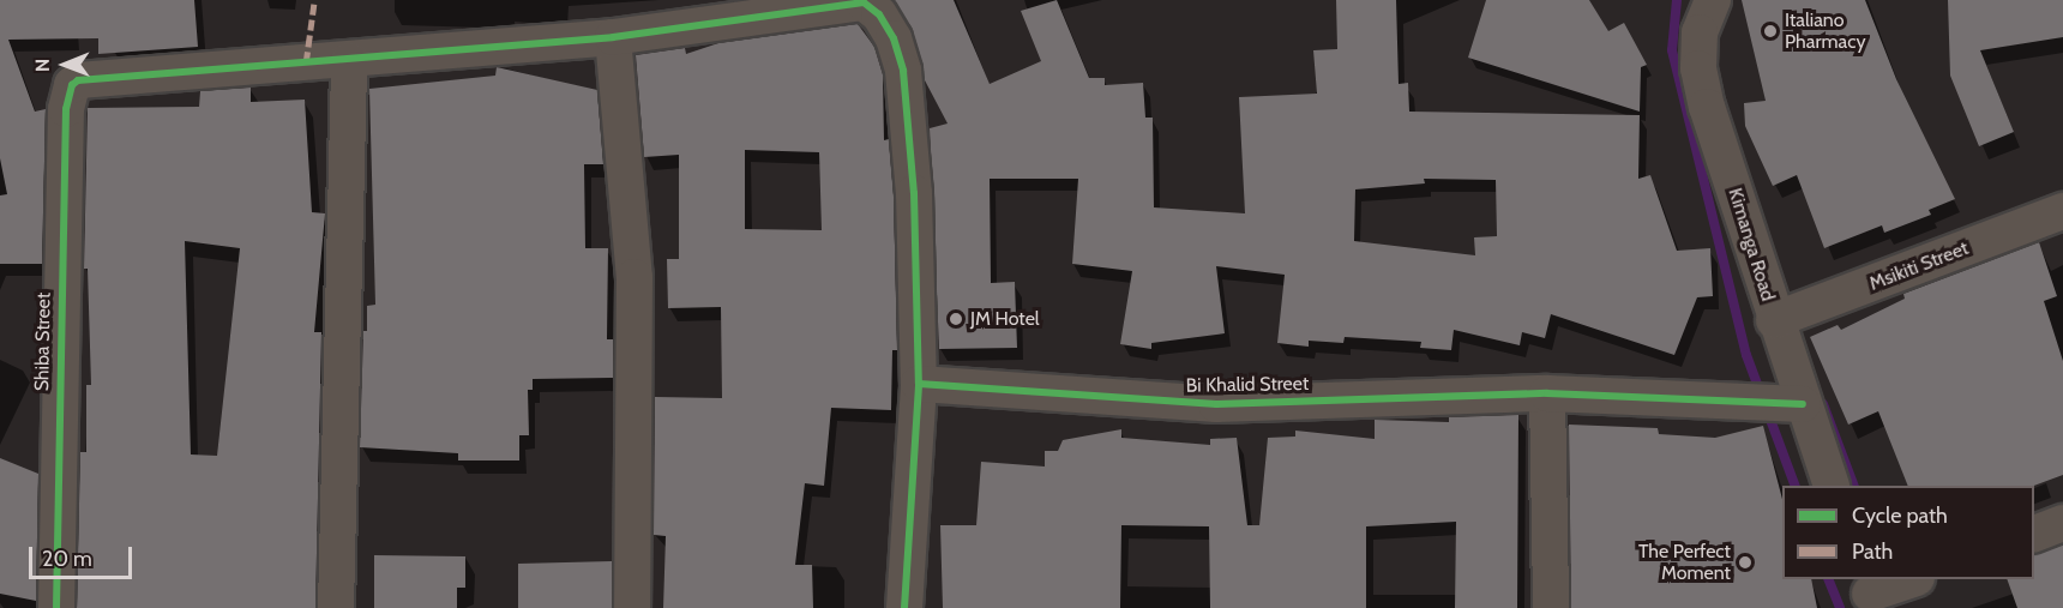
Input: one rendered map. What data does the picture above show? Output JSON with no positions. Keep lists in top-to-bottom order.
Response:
{
  "streets": {
    "street": [
      "Kimanga Road",
      "Msikiti Street",
      "Shiba Street",
      "Bi Khalid Street"
    ]
  },
  "crossings": [
    ["Kimanga Road", "Msikiti Street"],
    ["Kimanga Road", "Bi Khalid Street"]
  ],
  "places": ["Italiano Pharmacy", "JM Hotel", "The Perfect Moment"],
  "legend": ["Cycle path", "Path"],
  "scale_bar": "20 m",
  "north": "left"
}
